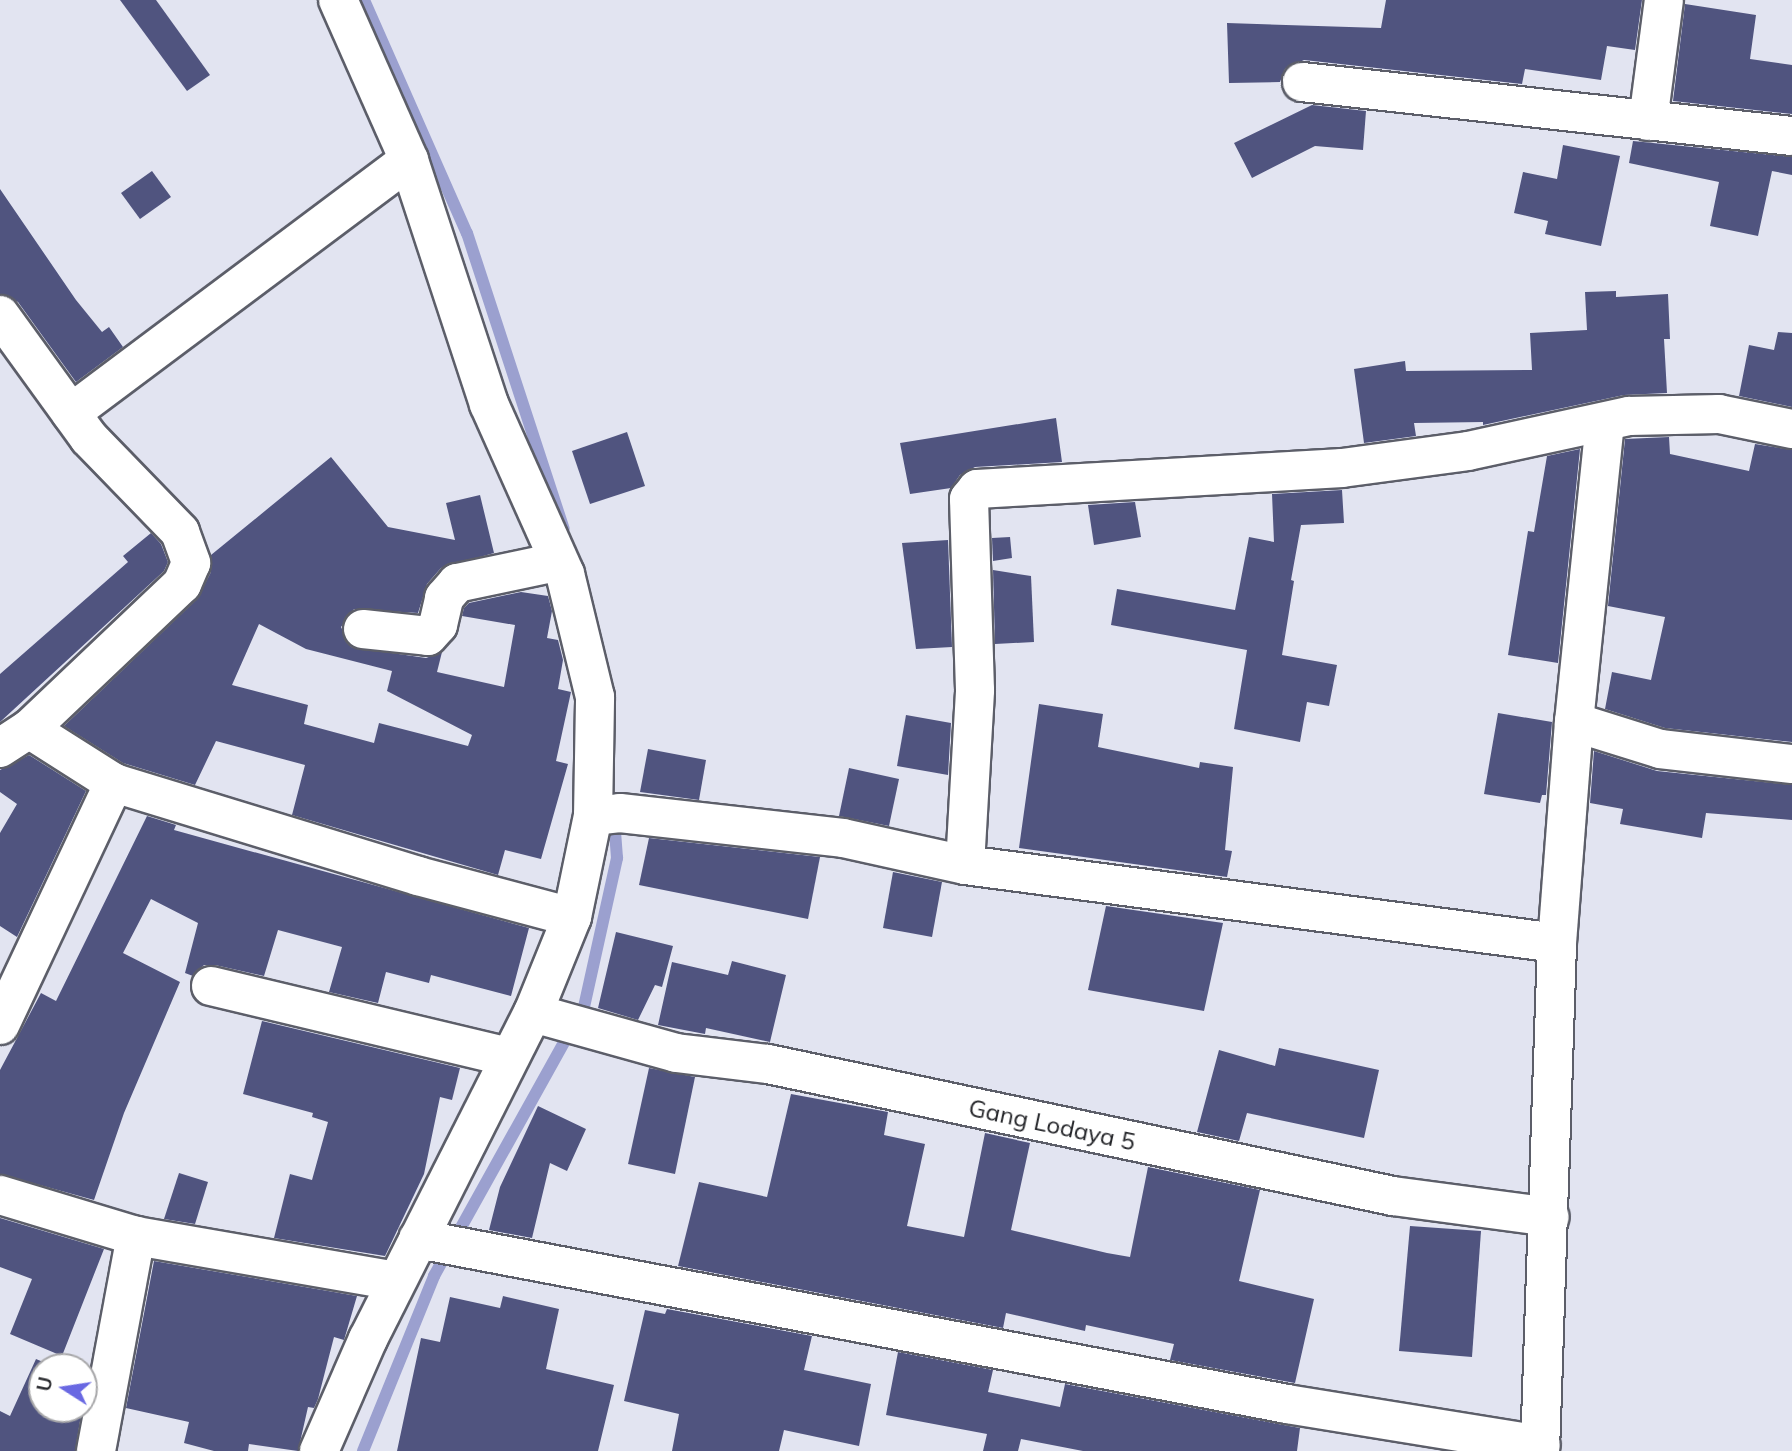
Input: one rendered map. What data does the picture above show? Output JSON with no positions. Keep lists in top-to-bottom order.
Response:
{
  "streets": {
    "street": ["Gang Lodaya 5"]
  },
  "north": "left"
}
